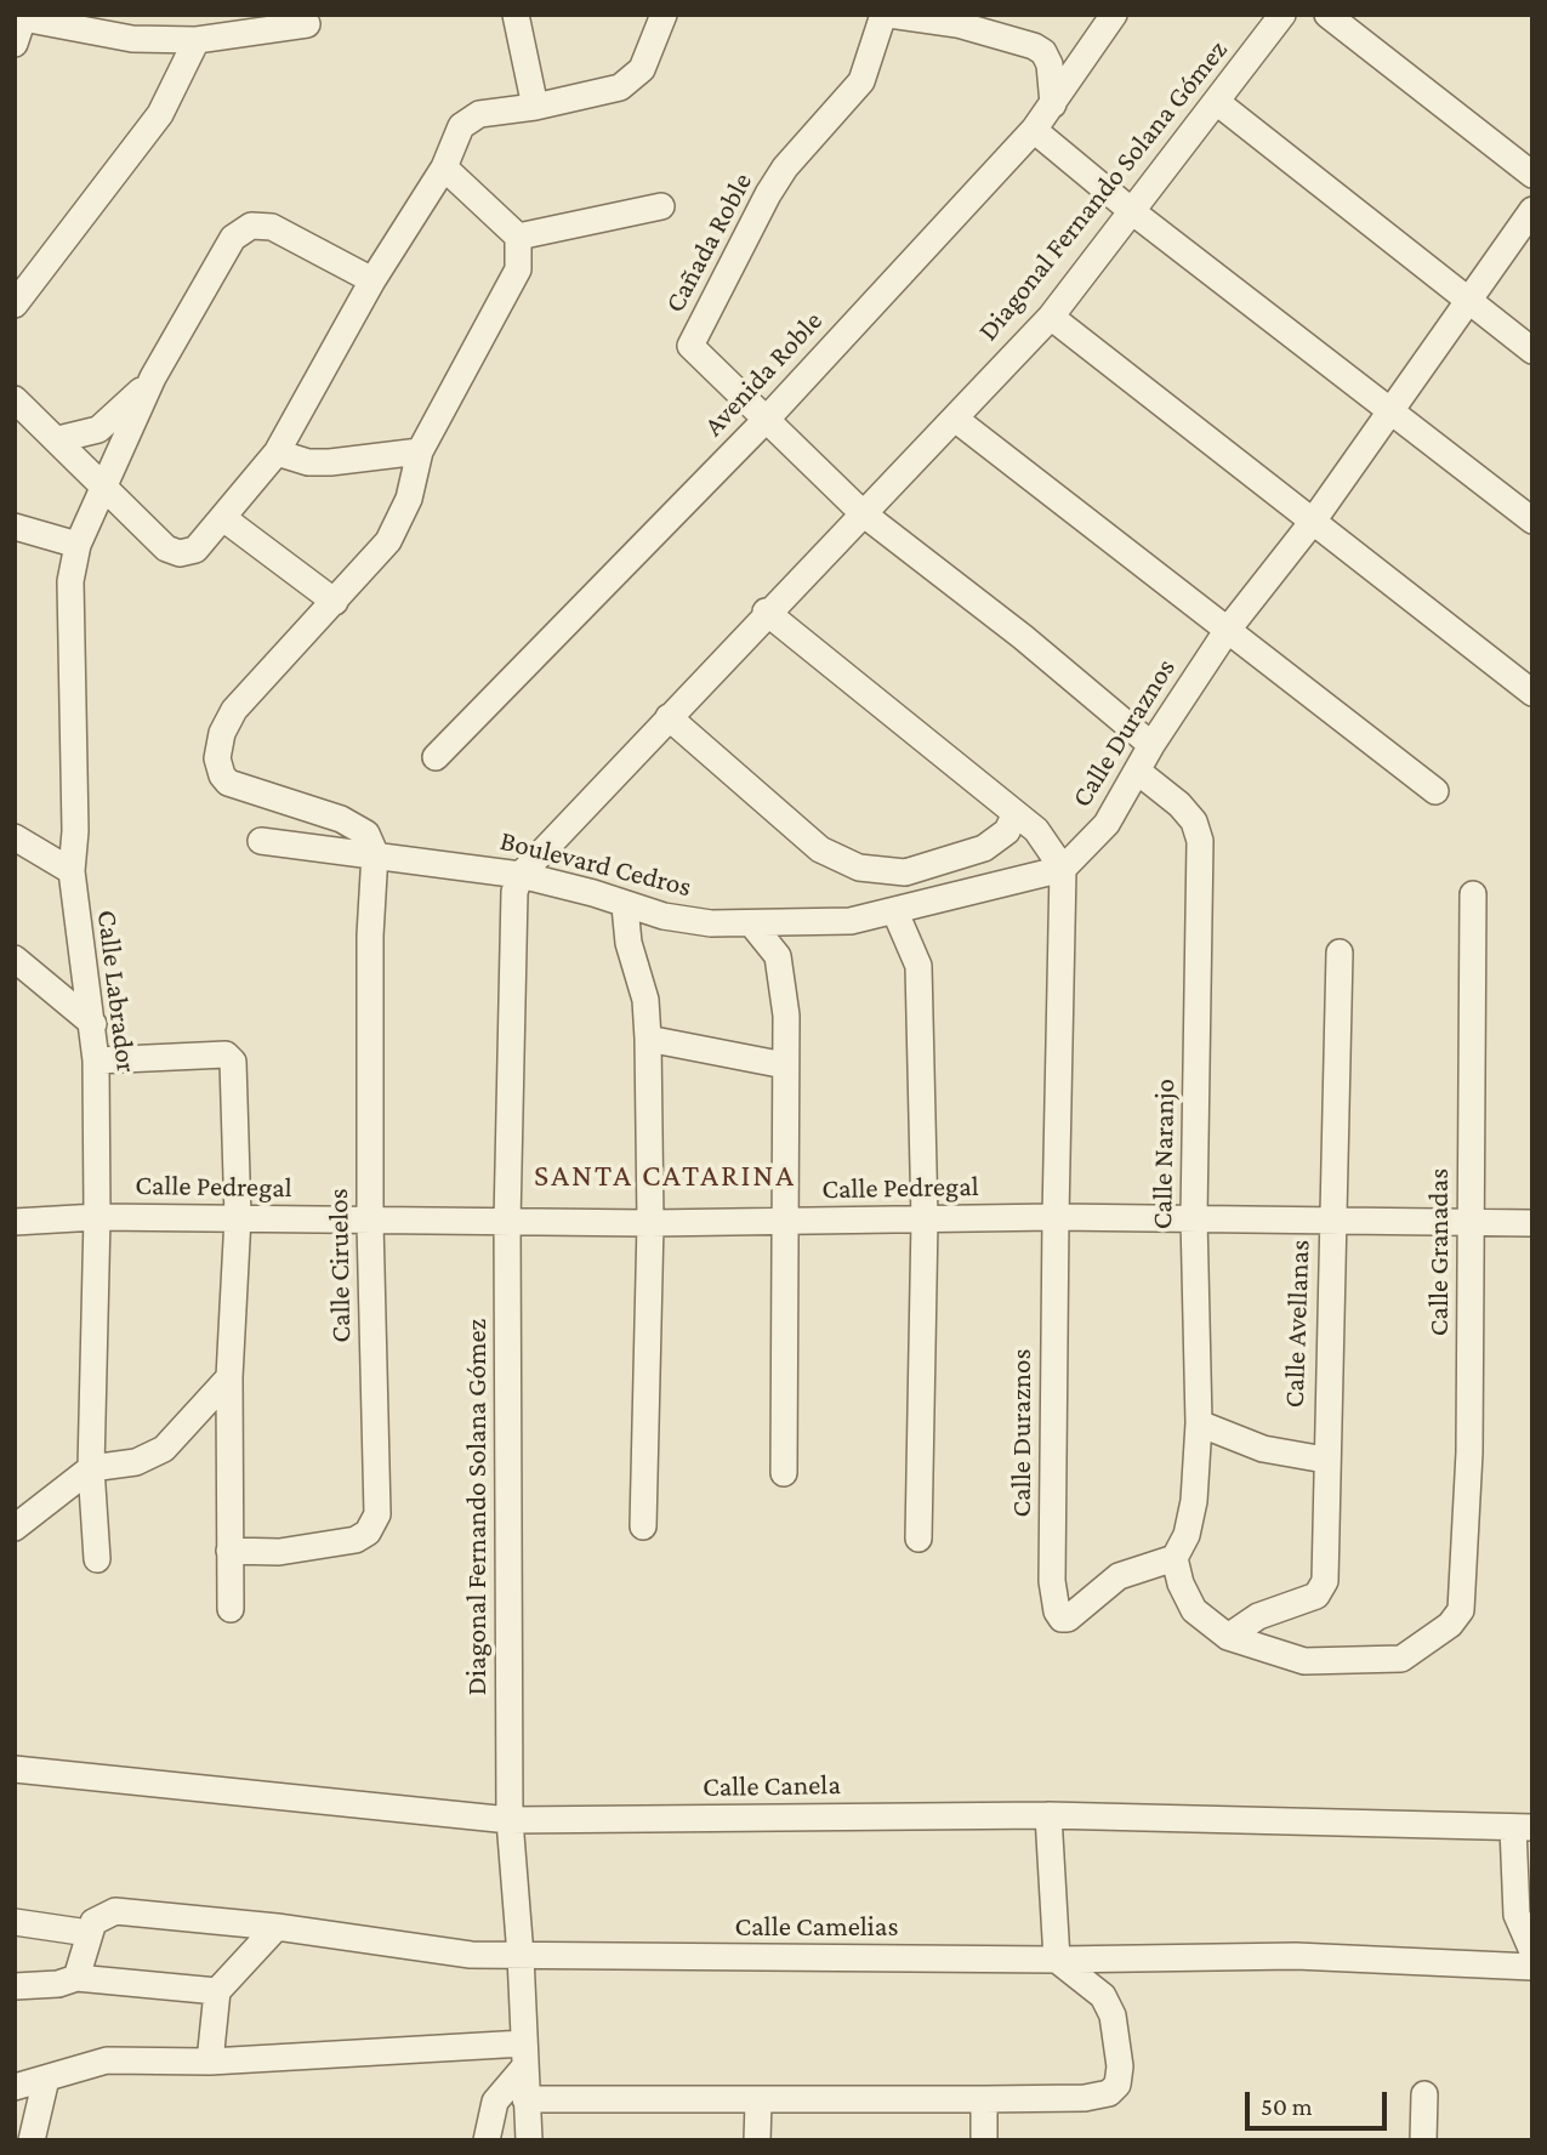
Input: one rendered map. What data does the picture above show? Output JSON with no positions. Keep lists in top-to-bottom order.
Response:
{
  "streets": {
    "street": [
      "Diagonal Fernando Solana Gómez",
      "Cañada Roble",
      "Avenida Roble",
      "Calle Duraznos",
      "Boulevard Cedros",
      "Calle Labrador",
      "Calle Naranjo",
      "Calle Pedregal",
      "Calle Granadas",
      "Calle Ciruelos",
      "Calle Avellanas",
      "Calle Canela",
      "Calle Camelias"
    ]
  },
  "crossings": [
    ["Diagonal Fernando Solana Gómez", "Cañada Roble"],
    ["Diagonal Fernando Solana Gómez", "Boulevard Cedros"],
    ["Diagonal Fernando Solana Gómez", "Calle Pedregal"],
    ["Diagonal Fernando Solana Gómez", "Calle Canela"],
    ["Diagonal Fernando Solana Gómez", "Calle Camelias"],
    ["Cañada Roble", "Avenida Roble"],
    ["Cañada Roble", "Calle Duraznos"],
    ["Calle Duraznos", "Boulevard Cedros"],
    ["Calle Duraznos", "Calle Naranjo"],
    ["Calle Duraznos", "Calle Pedregal"],
    ["Boulevard Cedros", "Calle Ciruelos"],
    ["Calle Labrador", "Calle Pedregal"],
    ["Calle Naranjo", "Calle Pedregal"],
    ["Calle Pedregal", "Calle Granadas"],
    ["Calle Pedregal", "Calle Ciruelos"],
    ["Calle Pedregal", "Calle Avellanas"],
    ["Calle Granadas", "Calle Avellanas"]
  ],
  "districts": ["SANTA CATARINA"],
  "scale_bar": "50 m"
}
